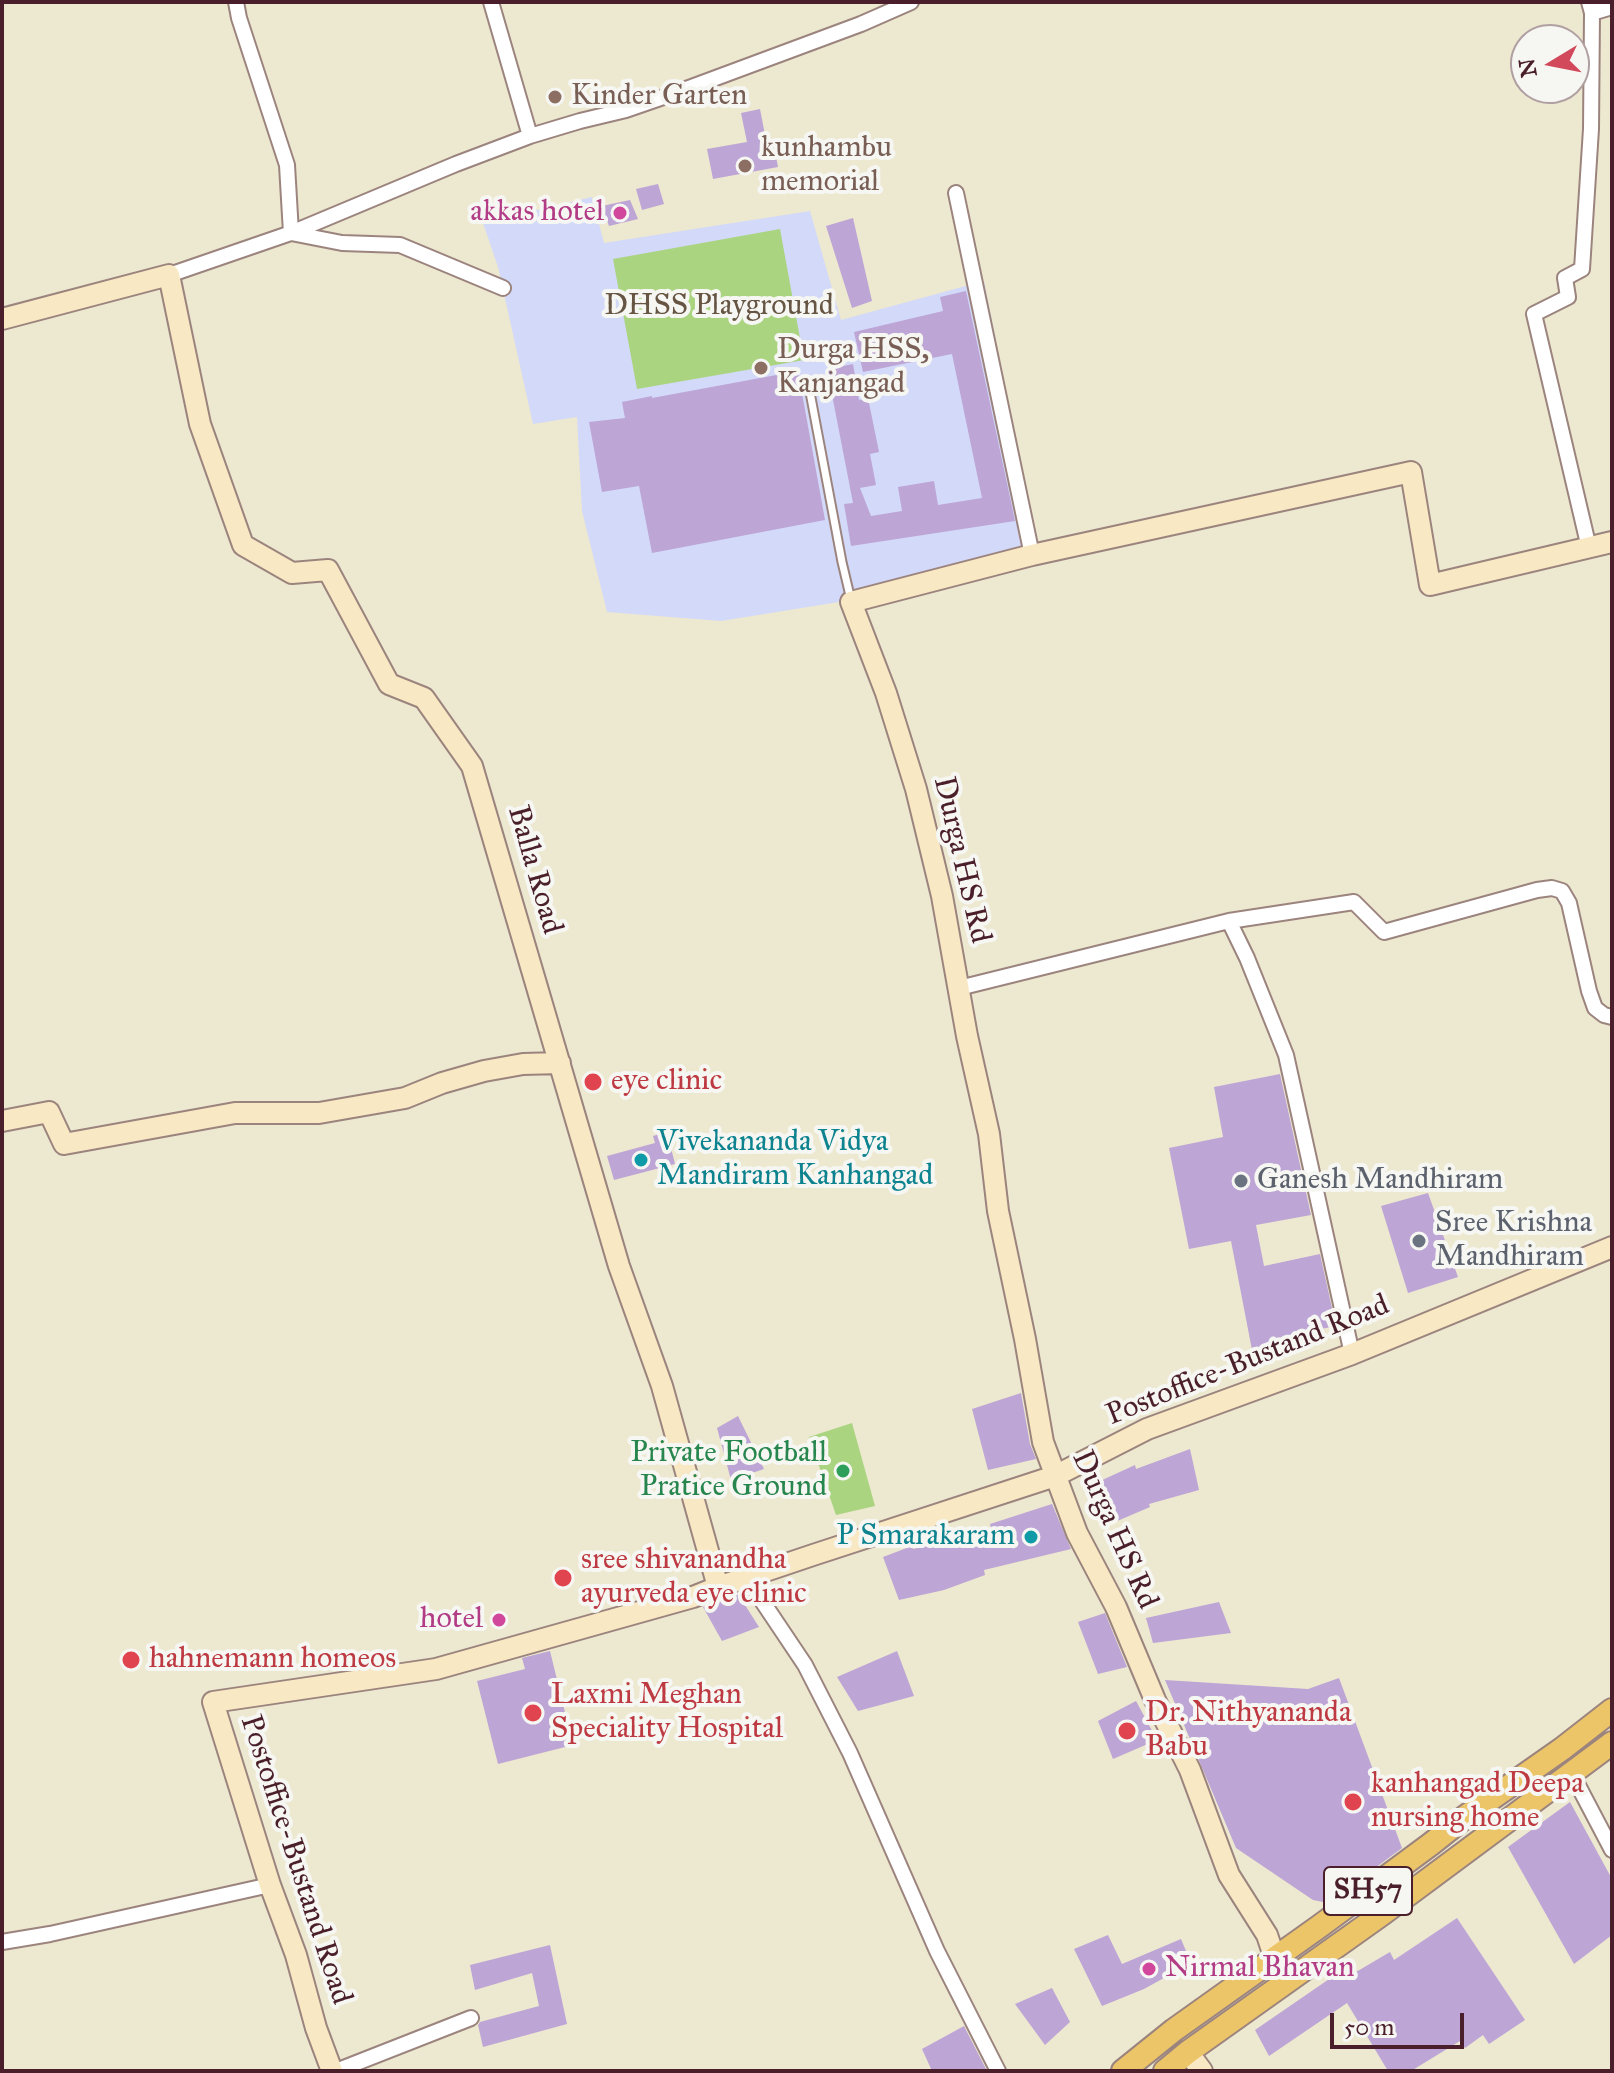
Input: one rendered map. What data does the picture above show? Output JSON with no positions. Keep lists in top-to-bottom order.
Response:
{
  "streets": {
    "main road": ["SH57"],
    "street": ["Durga HS Rd", "Balla Road", "Postoffice-Bustand Road"]
  },
  "crossings": [
    ["Durga HS Rd", "Postoffice-Bustand Road"],
    ["Durga HS Rd", "SH57"],
    ["Balla Road", "Postoffice-Bustand Road"]
  ],
  "parks": ["DHSS Playground"],
  "places": [
    "Kinder Garten",
    "kunhambu memorial",
    "akkas hotel",
    "Durga HSS, Kanjangad",
    "eye clinic",
    "Vivekananda Vidya Mandiram Kanhangad",
    "Ganesh Mandhiram",
    "Sree Krishna Mandhiram",
    "Private Football Pratice Ground",
    "P Smarakaram",
    "sree shivanandha ayurveda eye clinic",
    "hotel",
    "hahnemann homeos",
    "Laxmi Meghan Speciality Hospital",
    "Dr. Nithyananda Babu",
    "kanhangad Deepa nursing home",
    "Nirmal Bhavan"
  ],
  "scale_bar": "50 m",
  "north": "left"
}
